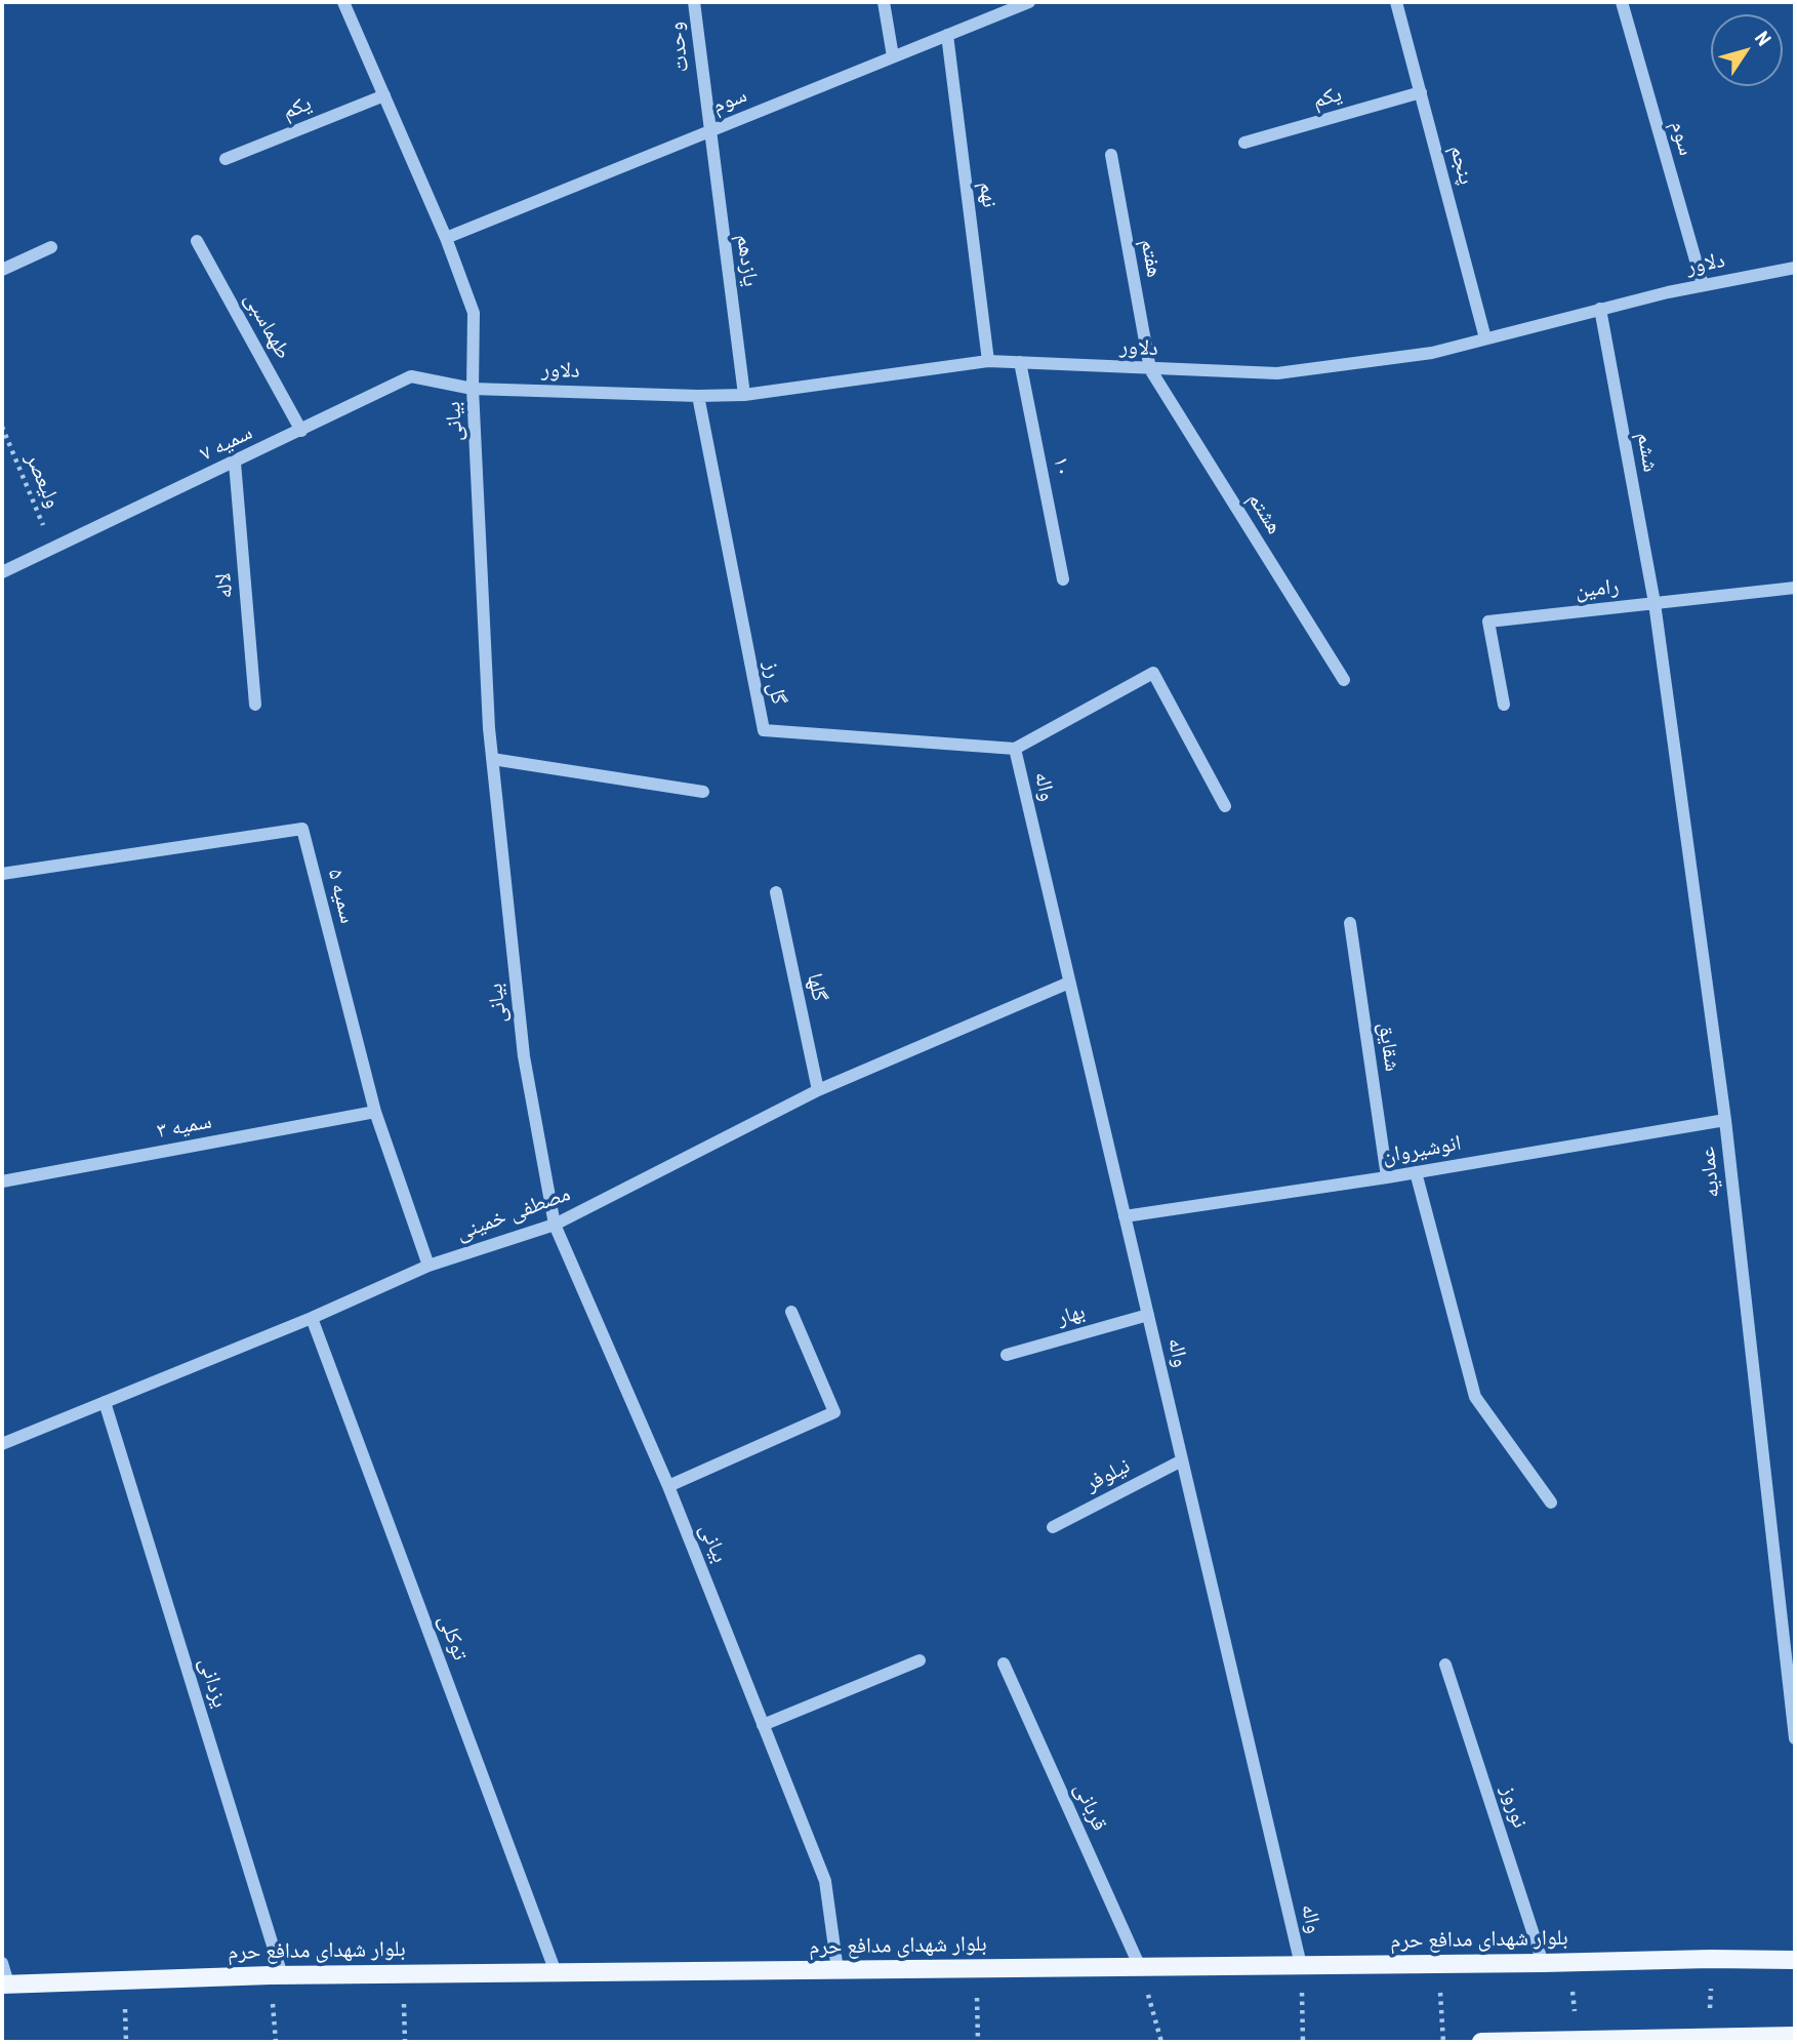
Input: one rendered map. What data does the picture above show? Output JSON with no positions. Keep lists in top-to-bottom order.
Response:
{
  "streets": {
    "main road": ["بلوار شهدای مدافع حرم"],
    "street": [
      "وحدت",
      "یکم",
      "سوم",
      "پنجم",
      "نهم",
      "هفتم",
      "یازدهم",
      "دلاور",
      "طهماسبی",
      "بیانی",
      "سمیه ۷",
      "ششم",
      "۱۰",
      "هشتم",
      "لاله",
      "رامین",
      "گل رز",
      "واله",
      "سمیه ۵",
      "گلها",
      "شقایق",
      "سمیه ۳",
      "انوشیروان",
      "عمادیه",
      "مصطفی خمینی",
      "بهار",
      "نیلوفر",
      "توکلی",
      "یزدانی",
      "قربانی",
      "نوروز"
    ],
    "path": ["ولیعصر"]
  },
  "crossings": [
    ["وحدت", "سوم"],
    ["وحدت", "یازدهم"],
    ["یکم", "پنجم"],
    ["یکم", "بیانی"],
    ["سوم", "نهم"],
    ["سوم", "یازدهم"],
    ["سوم", "دلاور"],
    ["سوم", "بیانی"],
    ["پنجم", "دلاور"],
    ["نهم", "دلاور"],
    ["هفتم", "دلاور"],
    ["هفتم", "هشتم"],
    ["یازدهم", "دلاور"],
    ["دلاور", "بیانی"],
    ["دلاور", "سمیه ۷"],
    ["دلاور", "ششم"],
    ["دلاور", "۱۰"],
    ["دلاور", "هشتم"],
    ["دلاور", "گل رز"],
    ["طهماسبی", "سمیه ۷"],
    ["بیانی", "سمیه ۷"],
    ["بیانی", "مصطفی خمینی"],
    ["بیانی", "بلوار شهدای مدافع حرم"],
    ["سمیه ۷", "ولیعصر"],
    ["سمیه ۷", "لاله"],
    ["ششم", "رامین"],
    ["ششم", "عمادیه"],
    ["رامین", "عمادیه"],
    ["گل رز", "واله"],
    ["واله", "انوشیروان"],
    ["واله", "مصطفی خمینی"],
    ["واله", "بهار"],
    ["واله", "نیلوفر"],
    ["واله", "بلوار شهدای مدافع حرم"],
    ["سمیه ۵", "سمیه ۳"],
    ["سمیه ۵", "مصطفی خمینی"],
    ["گلها", "مصطفی خمینی"],
    ["شقایق", "انوشیروان"],
    ["انوشیروان", "عمادیه"],
    ["مصطفی خمینی", "توکلی"],
    ["مصطفی خمینی", "یزدانی"],
    ["توکلی", "بلوار شهدای مدافع حرم"],
    ["یزدانی", "بلوار شهدای مدافع حرم"],
    ["قربانی", "بلوار شهدای مدافع حرم"],
    ["نوروز", "بلوار شهدای مدافع حرم"]
  ],
  "north": "top right"
}
